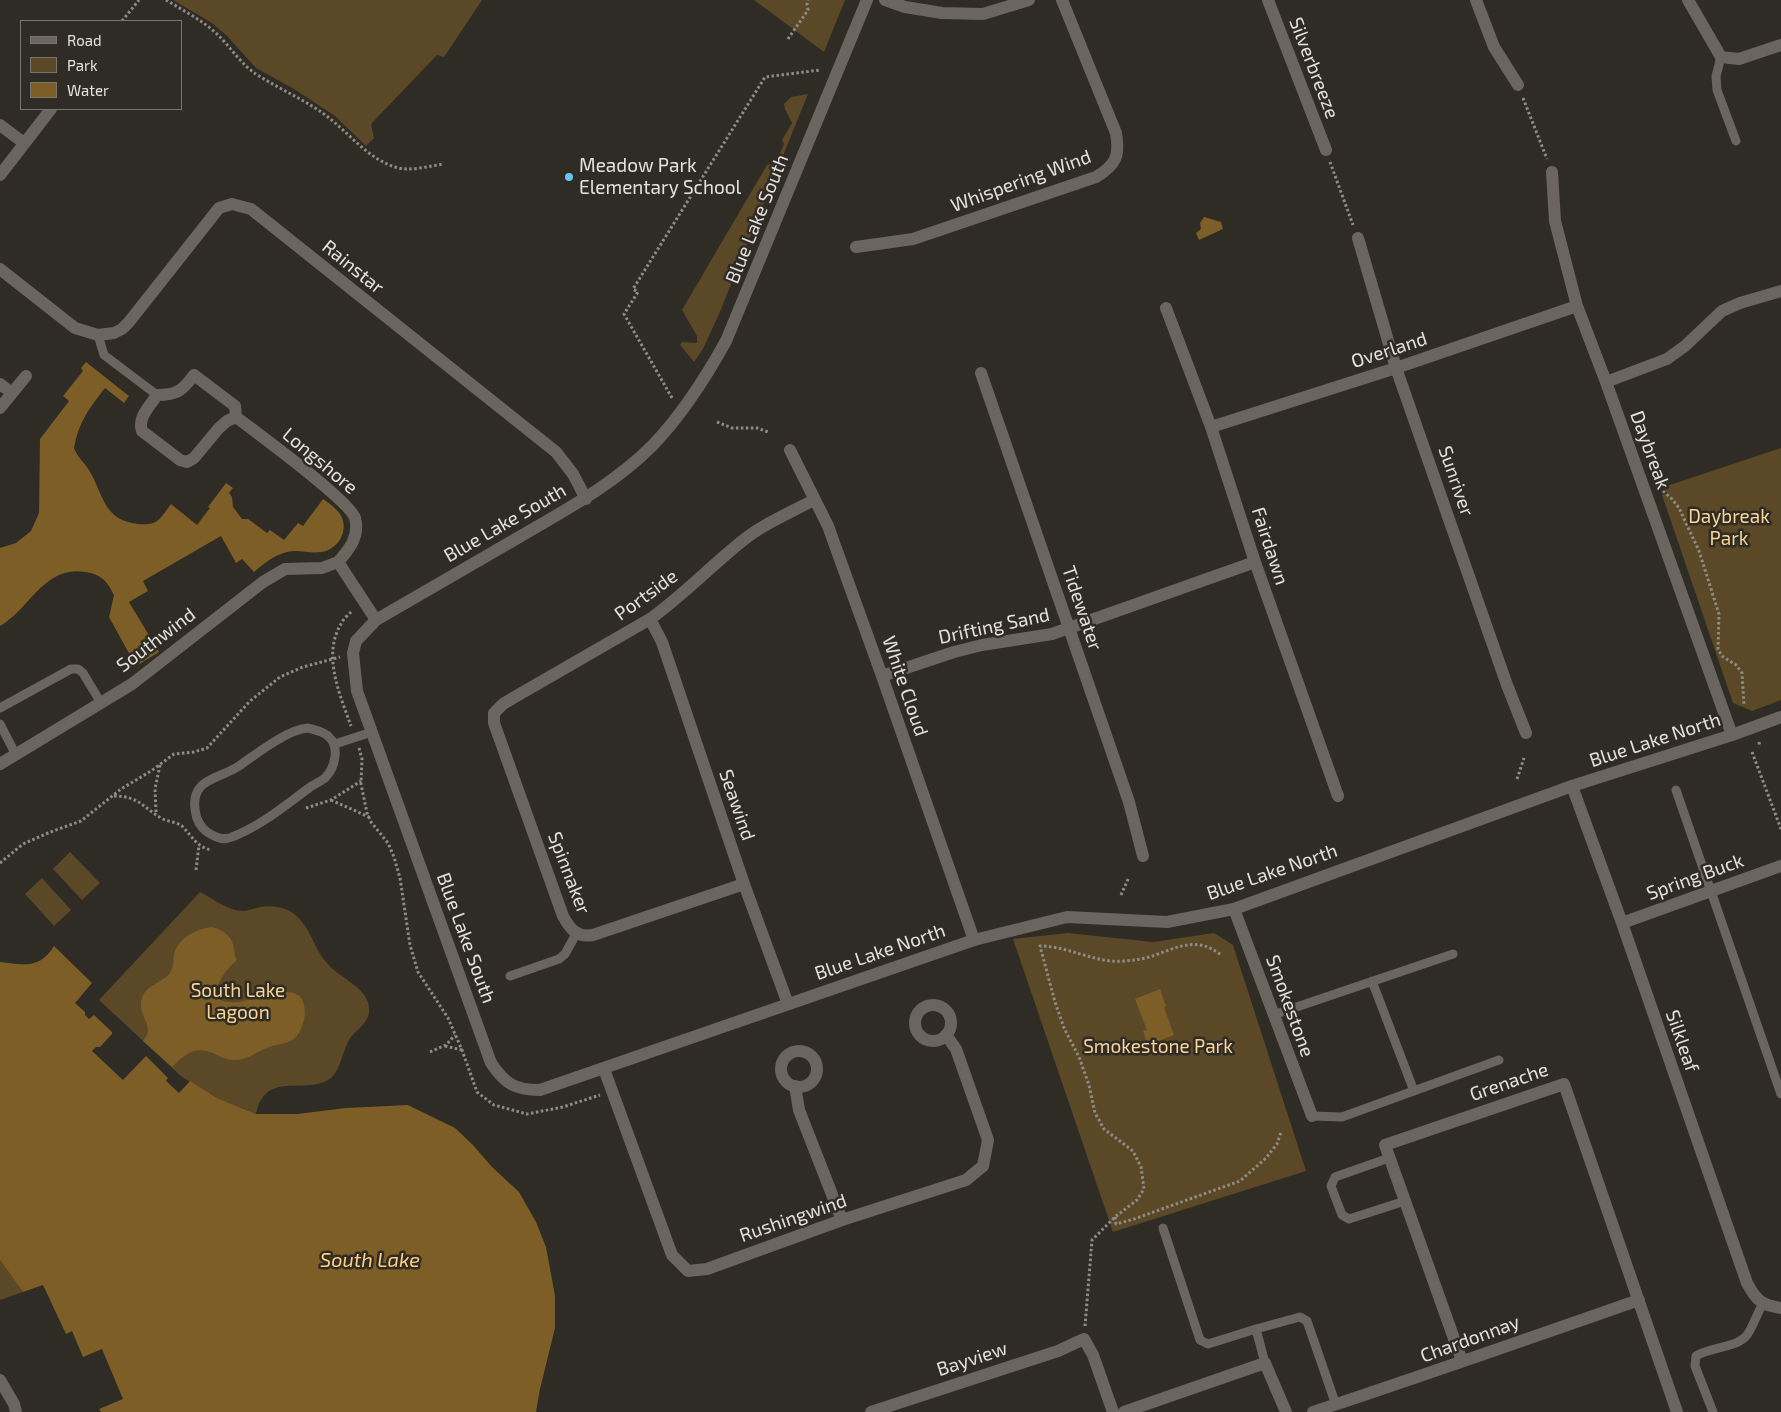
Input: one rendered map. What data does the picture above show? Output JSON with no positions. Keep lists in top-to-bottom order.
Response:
{
  "streets": {
    "street": [
      "Silverbreeze",
      "Whispering Wind",
      "Blue Lake South",
      "Rainstar",
      "Overland",
      "Daybreak",
      "Longshore",
      "Sunriver",
      "Fairdawn",
      "Portside",
      "Tidewater",
      "Drifting Sand",
      "Southwind",
      "White Cloud",
      "Blue Lake North",
      "Seawind",
      "Spinnaker",
      "Spring Buck",
      "Smokestone",
      "Silkleaf",
      "Grenache",
      "Rushingwind",
      "Chardonnay",
      "Bayview"
    ]
  },
  "crossings": [
    ["Blue Lake South", "Rainstar"],
    ["Blue Lake South", "Blue Lake North"],
    ["Overland", "Daybreak"],
    ["Overland", "Sunriver"],
    ["Overland", "Fairdawn"],
    ["Daybreak", "Blue Lake North"],
    ["Longshore", "Southwind"],
    ["Fairdawn", "Drifting Sand"],
    ["Portside", "White Cloud"],
    ["Portside", "Seawind"],
    ["Portside", "Spinnaker"],
    ["Tidewater", "Drifting Sand"],
    ["Drifting Sand", "White Cloud"],
    ["White Cloud", "Blue Lake North"],
    ["Blue Lake North", "Seawind"],
    ["Blue Lake North", "Smokestone"],
    ["Blue Lake North", "Silkleaf"],
    ["Blue Lake North", "Rushingwind"],
    ["Seawind", "Spinnaker"],
    ["Spring Buck", "Silkleaf"],
    ["Grenache", "Chardonnay"]
  ],
  "water": ["South Lake"],
  "parks": ["Daybreak Park", "South Lake Lagoon", "Smokestone Park"],
  "places": ["Meadow Park Elementary School"],
  "legend": ["Road", "Park", "Water"]
}
